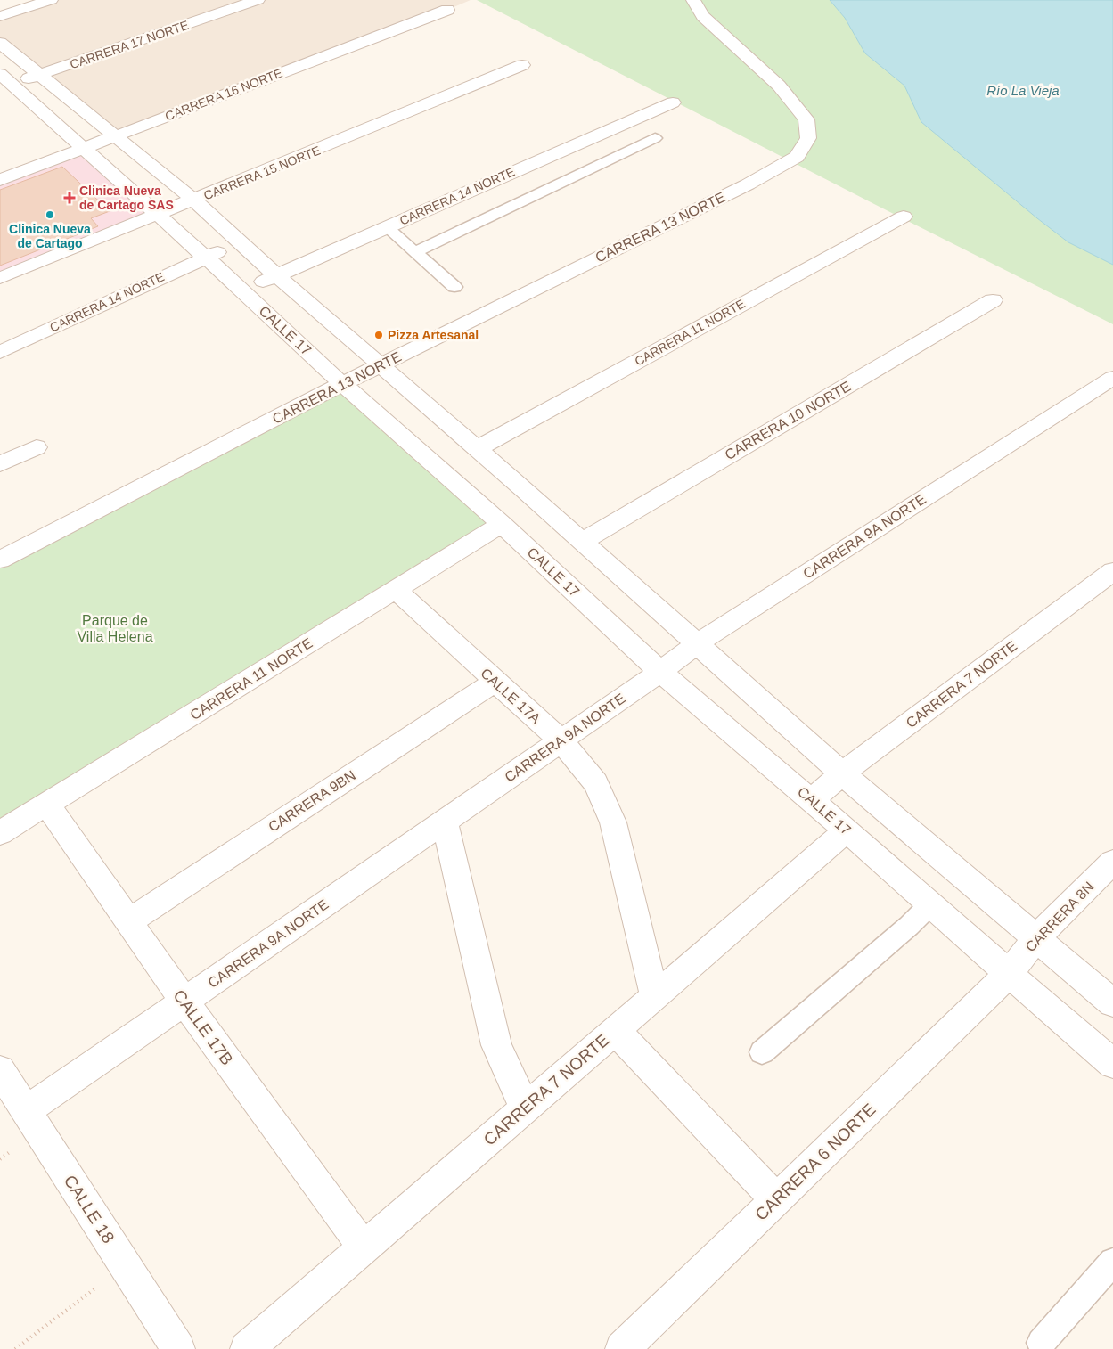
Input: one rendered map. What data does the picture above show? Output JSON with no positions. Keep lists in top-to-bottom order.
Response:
{
  "streets": {
    "street": [
      "CARRERA 17 NORTE",
      "CARRERA 16 NORTE",
      "CARRERA 15 NORTE",
      "CARRERA 14 NORTE",
      "CARRERA 13 NORTE",
      "CALLE 17",
      "CARRERA 11 NORTE",
      "CARRERA 10 NORTE",
      "CARRERA 9A NORTE",
      "CARRERA 7 NORTE",
      "CALLE 17A",
      "CARRERA 9BN",
      "CARRERA 8N",
      "CALLE 17B",
      "CARRERA 6 NORTE",
      "CALLE 18"
    ]
  },
  "crossings": [
    ["CARRERA 17 NORTE", "CALLE 17"],
    ["CARRERA 16 NORTE", "CALLE 17"],
    ["CARRERA 15 NORTE", "CALLE 17"],
    ["CARRERA 14 NORTE", "CALLE 17"],
    ["CARRERA 13 NORTE", "CALLE 17"],
    ["CALLE 17", "CARRERA 11 NORTE"],
    ["CALLE 17", "CARRERA 9A NORTE"],
    ["CALLE 17", "CARRERA 7 NORTE"],
    ["CALLE 17", "CARRERA 8N"],
    ["CALLE 17", "CARRERA 6 NORTE"],
    ["CARRERA 11 NORTE", "CALLE 17A"],
    ["CARRERA 11 NORTE", "CALLE 17B"],
    ["CARRERA 9A NORTE", "CALLE 17A"],
    ["CARRERA 9A NORTE", "CALLE 17B"],
    ["CARRERA 9A NORTE", "CALLE 18"],
    ["CARRERA 7 NORTE", "CALLE 17A"],
    ["CARRERA 7 NORTE", "CALLE 17B"],
    ["CALLE 17A", "CARRERA 9BN"],
    ["CARRERA 9BN", "CALLE 17B"],
    ["CARRERA 8N", "CARRERA 6 NORTE"]
  ],
  "water": ["Río La Vieja"],
  "parks": ["Parque de Villa Helena"],
  "places": {
    "health": ["Clinica Nueva de Cartago SAS"],
    "other": ["Clinica Nueva de Cartago", "Pizza Artesanal"]
  }
}
